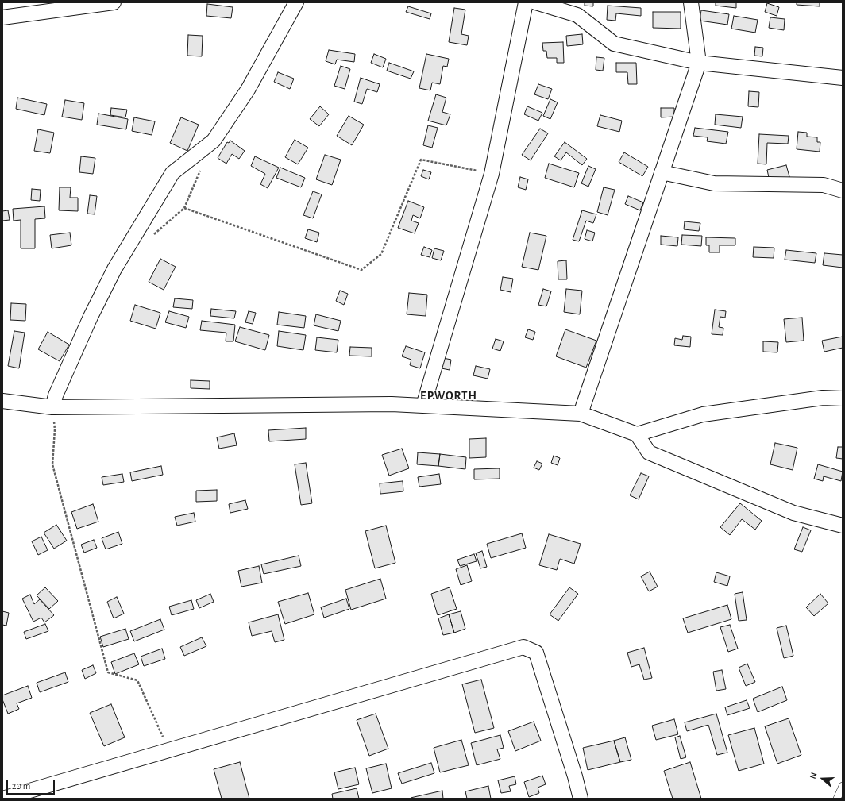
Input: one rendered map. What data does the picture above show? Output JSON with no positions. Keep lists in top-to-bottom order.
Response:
{
  "districts": ["EPWORTH"],
  "scale_bar": "20 m",
  "north": "left"
}
